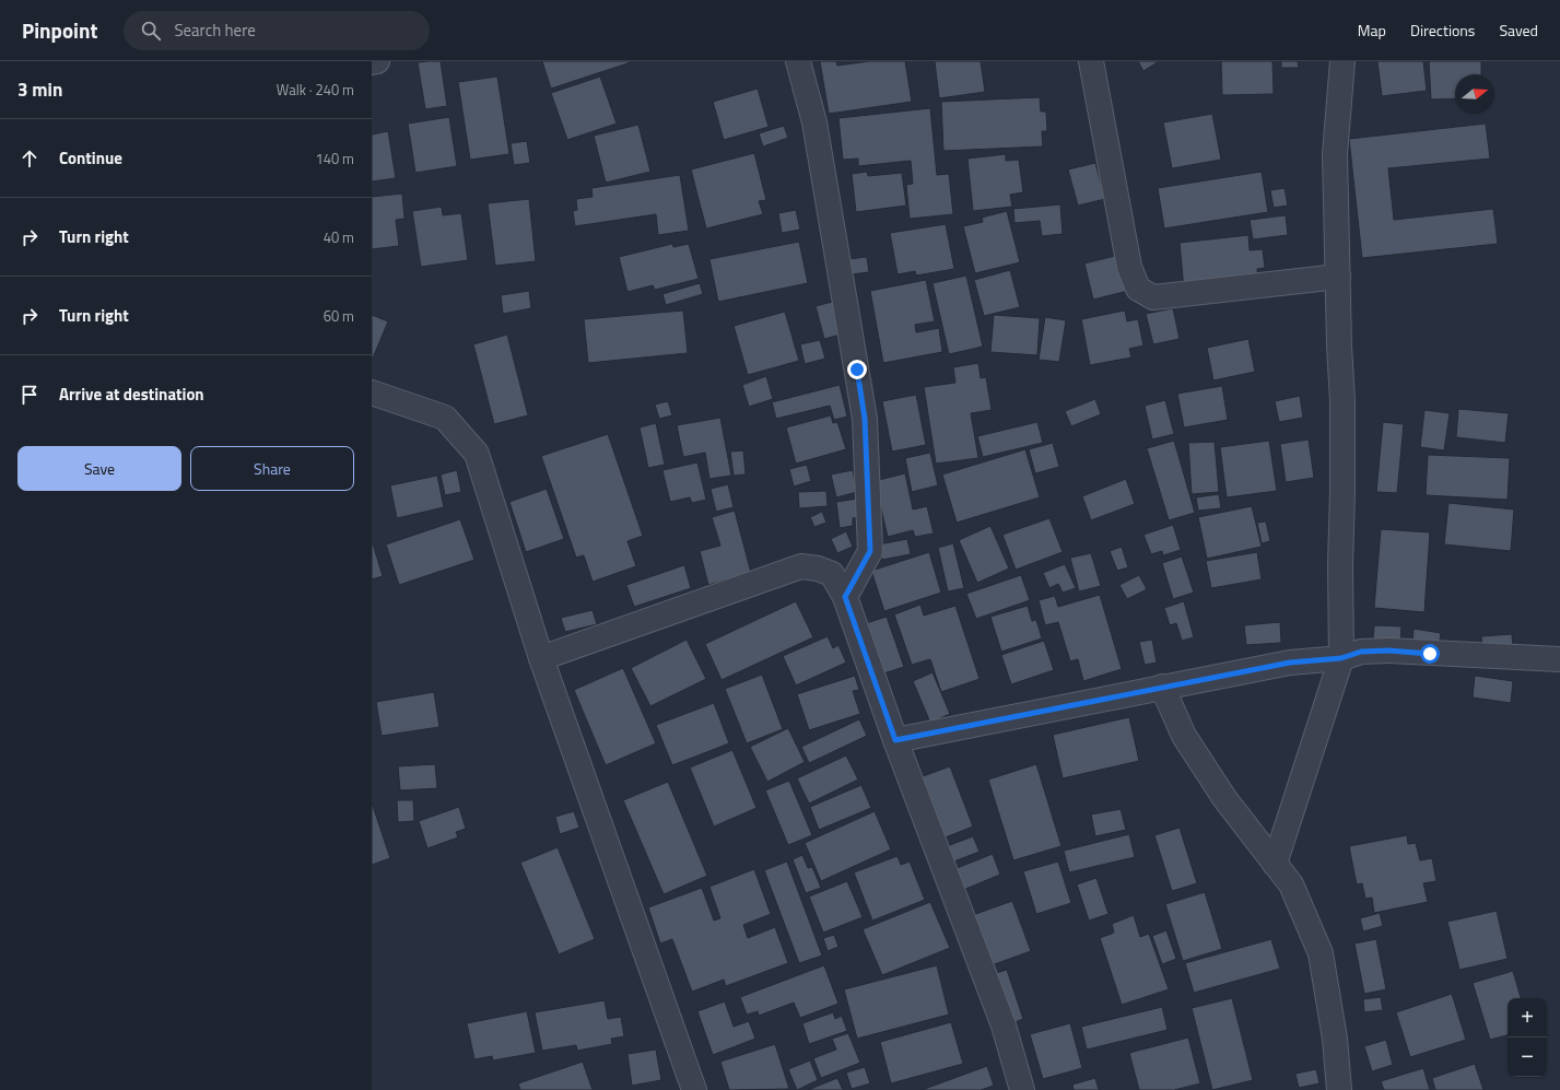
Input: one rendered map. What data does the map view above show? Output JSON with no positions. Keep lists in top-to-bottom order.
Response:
{
  "north": "right",
  "page": {
    "header": "Pinpoint",
    "search": "Search here",
    "nav": ["Map", "Directions", "Saved"],
    "heading": ["3 min", "Walk · 240 m"],
    "list": [
      ["Continue", "140 m"],
      ["Turn right", "40 m"],
      ["Turn right", "60 m"],
      "Arrive at destination"
    ],
    "buttons": ["Save", "Share"],
    "map_buttons": ["+", "−"]
  }
}
